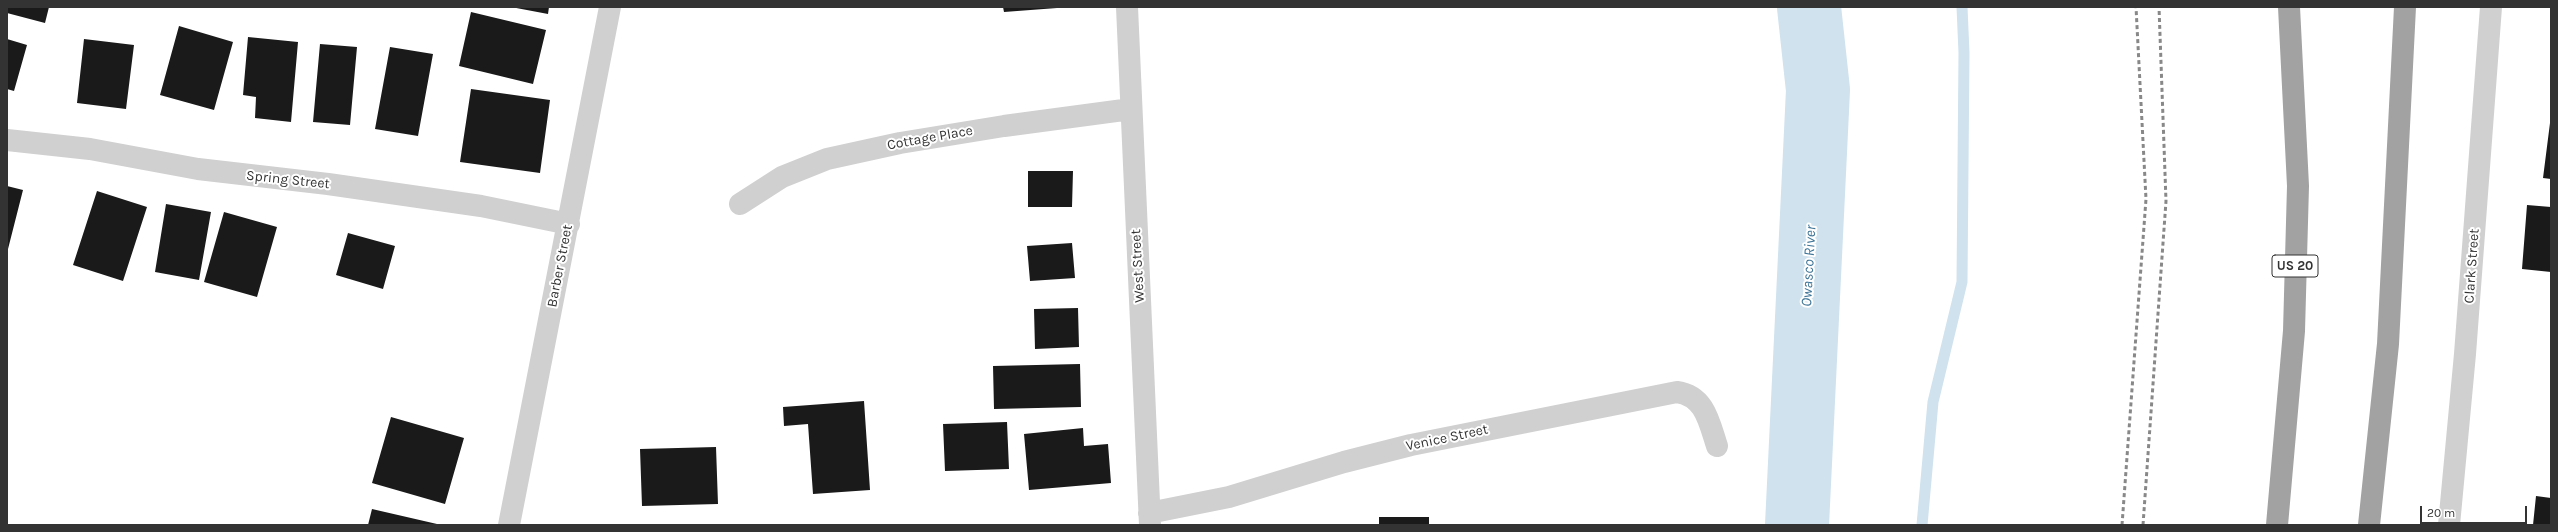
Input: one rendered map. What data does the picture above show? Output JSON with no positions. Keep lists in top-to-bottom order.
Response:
{
  "streets": {
    "highway": ["US 20"],
    "street": [
      "Cottage Place",
      "Spring Street",
      "Barber Street",
      "West Street",
      "Clark Street",
      "Venice Street"
    ]
  },
  "crossings": [
    ["Cottage Place", "West Street"],
    ["Spring Street", "Barber Street"],
    ["West Street", "Venice Street"]
  ],
  "water": ["Owasco River"],
  "scale_bar": "20 m"
}
